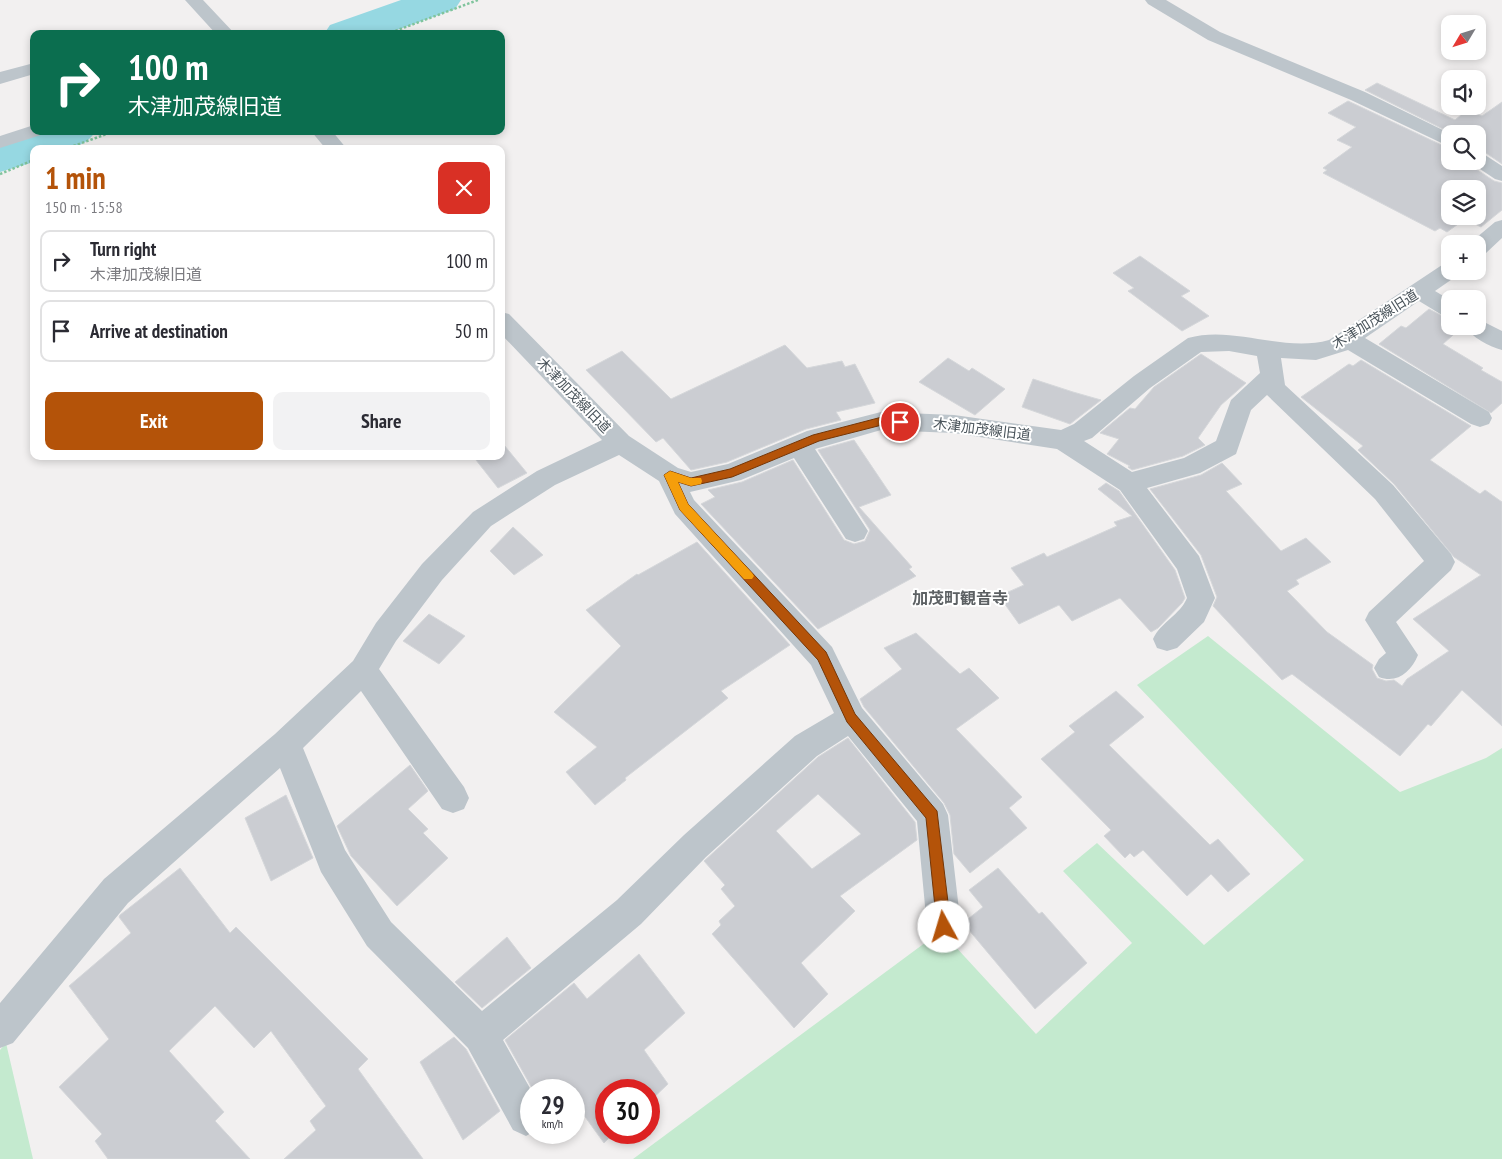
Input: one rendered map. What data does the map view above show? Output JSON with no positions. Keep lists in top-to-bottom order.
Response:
{
  "streets": {
    "street": ["木津加茂線旧道"]
  },
  "districts": ["加茂町観音寺"],
  "north": "bottom left",
  "page": {
    "map_buttons": ["+", "−"],
    "turn": ["100 m", "木津加茂線旧道"],
    "heading": ["1 min", "150 m · 15:58"],
    "list": [
      {
        "name": "Turn right",
        "note": "木津加茂線旧道",
        "value": "100 m"
      },
      {
        "name": "Arrive at destination",
        "value": "50 m"
      }
    ],
    "buttons": ["Exit", "Share"],
    "speed": "29 km/h",
    "limit": "30"
  }
}
